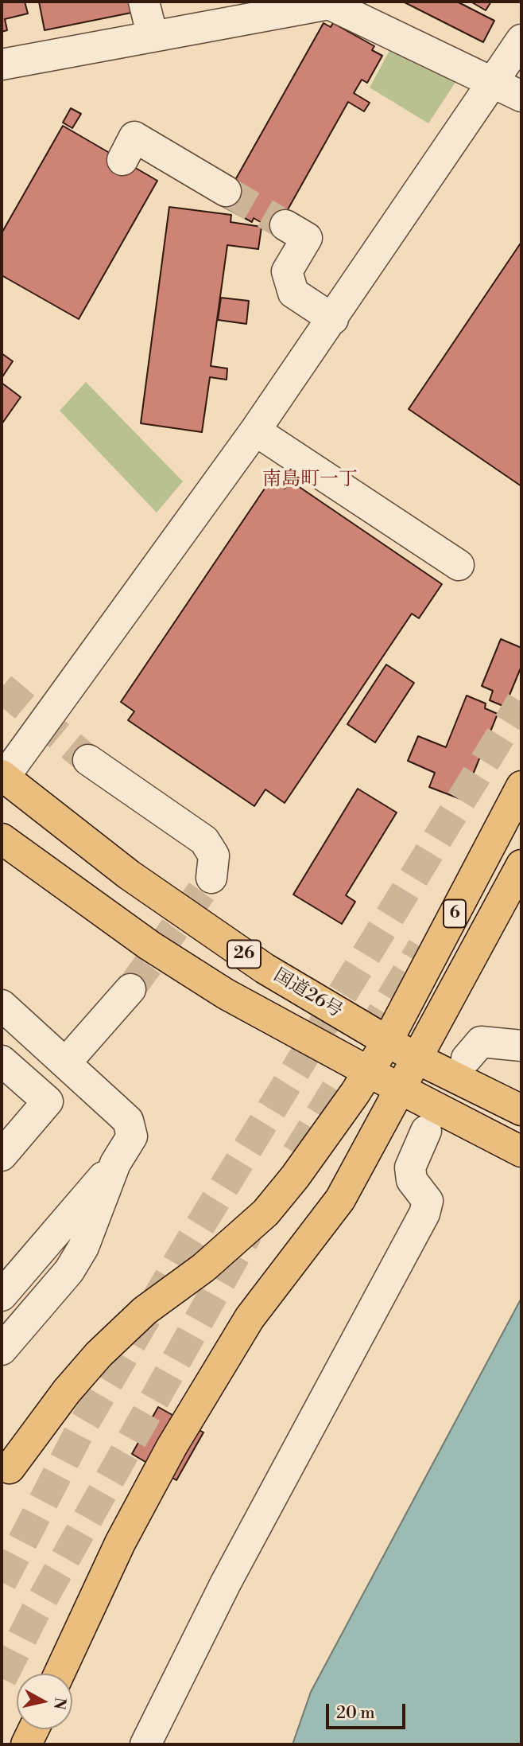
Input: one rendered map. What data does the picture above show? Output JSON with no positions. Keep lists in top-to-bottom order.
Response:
{
  "streets": {
    "highway": ["6", "26", "国道26号"]
  },
  "crossings": [
    ["6", "国道26号"]
  ],
  "districts": ["南島町一丁"],
  "scale_bar": "20 m",
  "north": "right"
}
